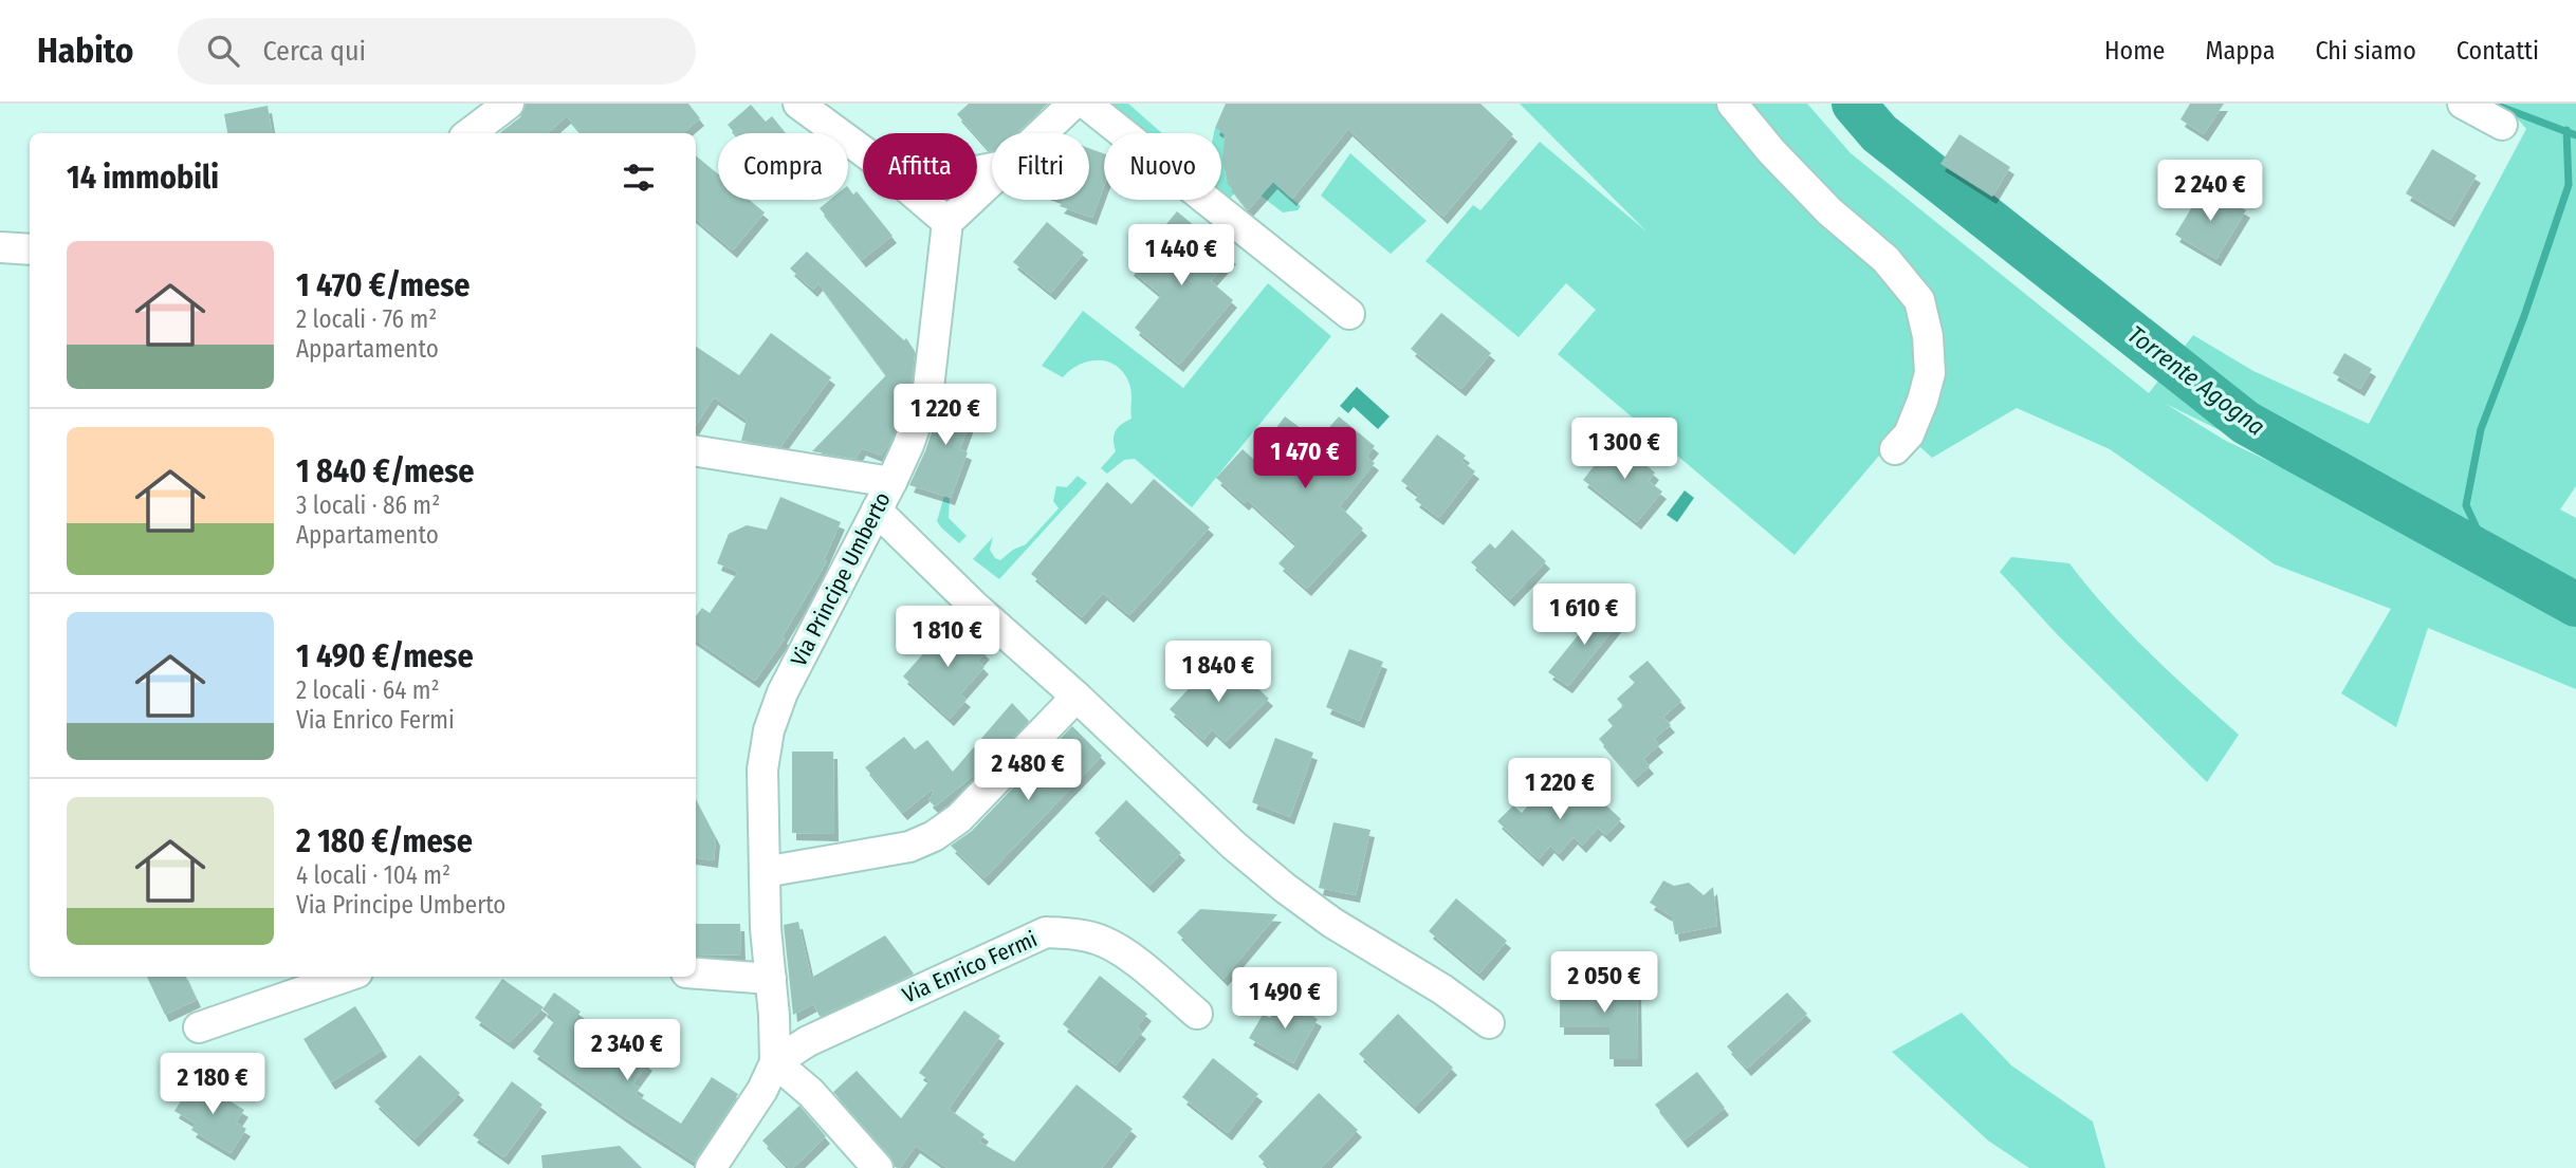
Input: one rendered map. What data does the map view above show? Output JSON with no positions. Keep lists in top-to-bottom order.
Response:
{
  "streets": {
    "street": ["Via Principe Umberto", "Via Enrico Fermi"]
  },
  "crossings": [
    ["Via Principe Umberto", "Via Enrico Fermi"]
  ],
  "water": ["Torrente Agogna"],
  "page": {
    "header": "Habito",
    "search": "Cerca qui",
    "nav": [
      "Home",
      "Mappa",
      "Chi siamo",
      "Contatti"
    ],
    "chip": [
      "Compra",
      "Affitta",
      "Filtri",
      "Nuovo"
    ],
    "heading": "14 immobili",
    "price": [
      "2 240 €",
      "1 440 €",
      "1 220 €",
      "1 300 €",
      "1 470 €",
      "1 610 €",
      "1 810 €",
      "1 840 €",
      "2 480 €",
      "1 220 €",
      "2 050 €",
      "1 490 €",
      "2 340 €",
      "2 180 €"
    ],
    "list": [
      {
        "name": "1 470 €/mese",
        "note": "2 locali · 76 m² · Appartamento"
      },
      {
        "name": "1 840 €/mese",
        "note": "3 locali · 86 m² · Appartamento"
      },
      {
        "name": "1 490 €/mese",
        "note": "2 locali · 64 m² · Via Enrico Fermi"
      },
      {
        "name": "2 180 €/mese",
        "note": "4 locali · 104 m² · Via Principe Umberto"
      }
    ]
  }
}
